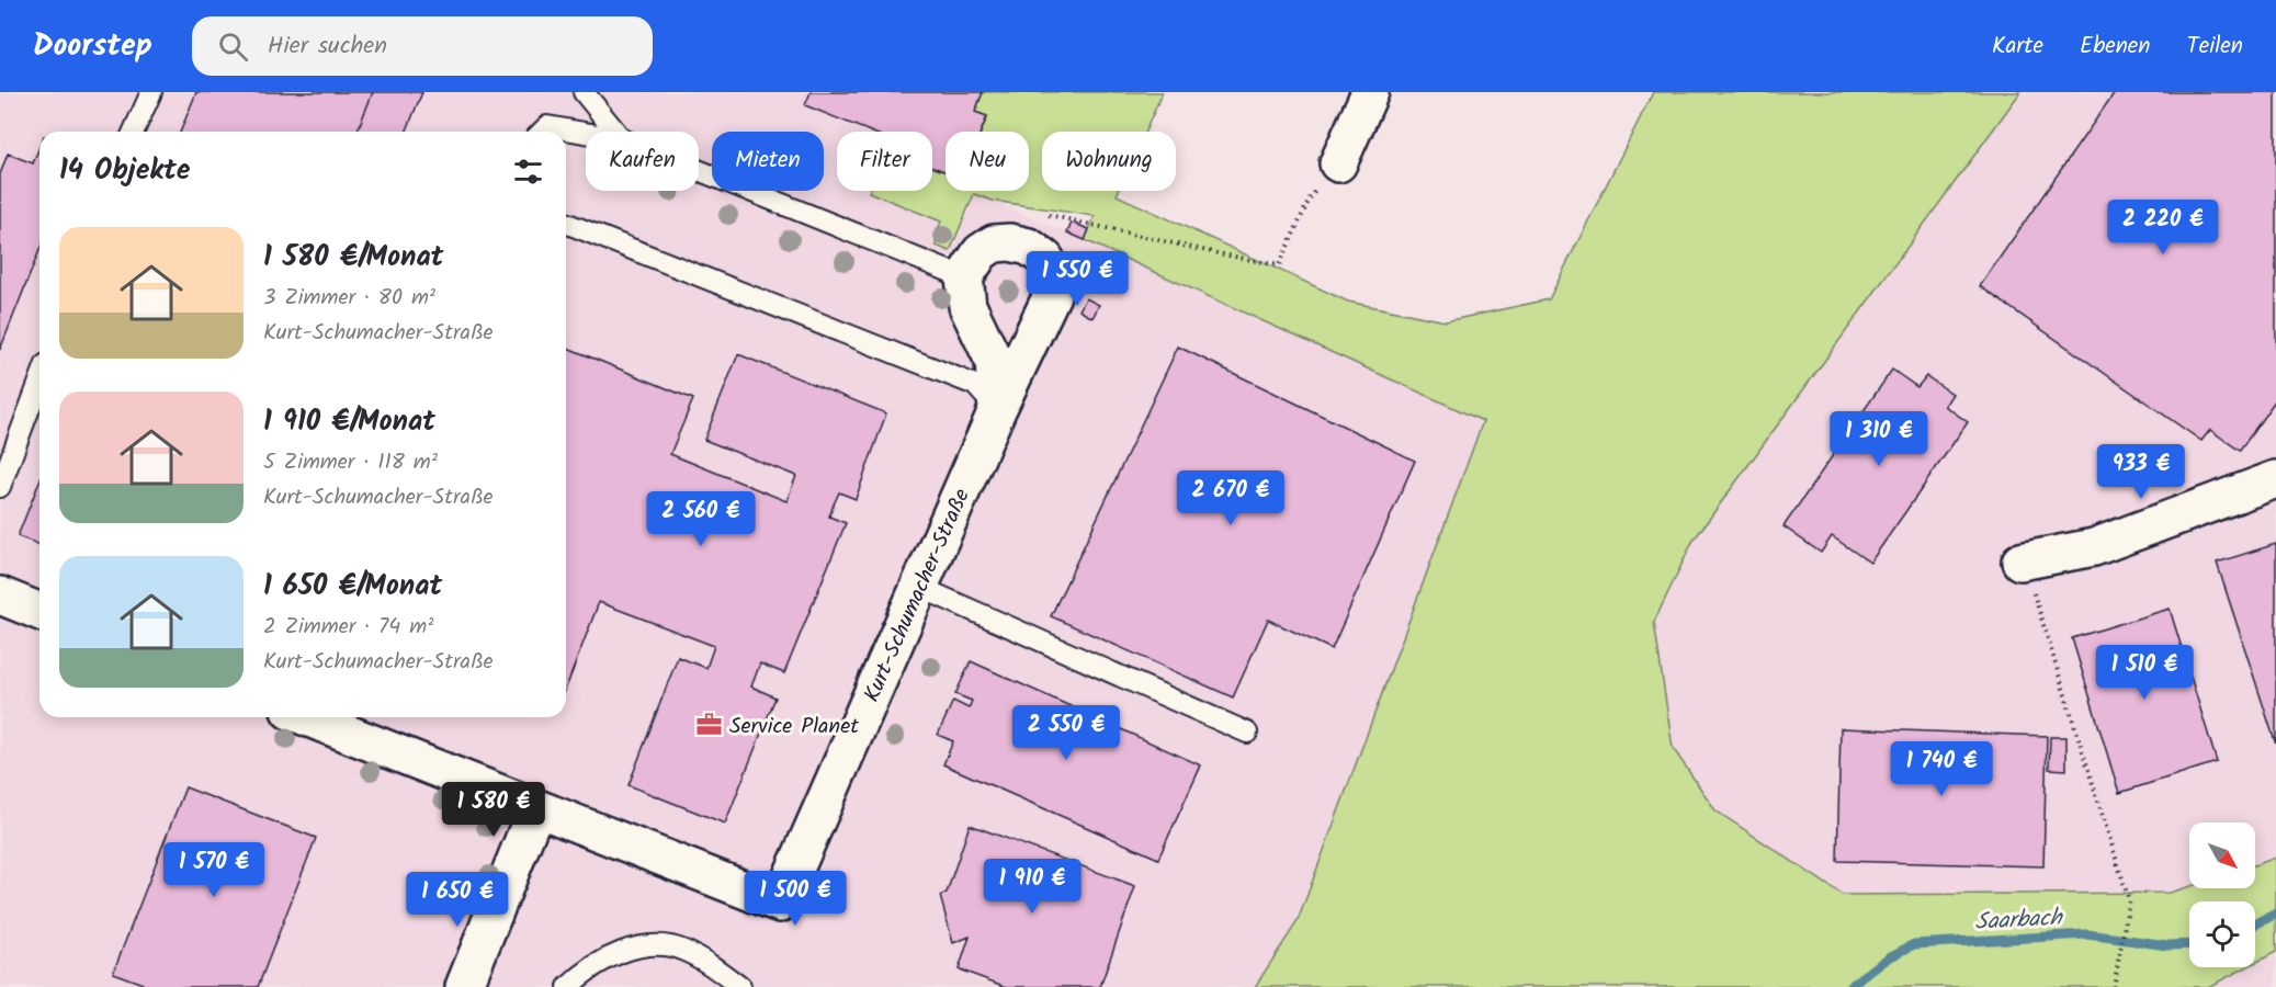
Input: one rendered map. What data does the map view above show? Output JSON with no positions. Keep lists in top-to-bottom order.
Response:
{
  "streets": {
    "street": ["Kurt-Schumacher-Straße"]
  },
  "water": ["Saarbach"],
  "places": {
    "office": ["Service Planet"]
  },
  "north": "bottom right",
  "page": {
    "header": "Doorstep",
    "search": "Hier suchen",
    "nav": ["Karte", "Ebenen", "Teilen"],
    "chip": [
      "Kaufen",
      "Mieten",
      "Filter",
      "Neu",
      "Wohnung"
    ],
    "heading": "14 Objekte",
    "price": [
      "2 220 €",
      "1 550 €",
      "1 310 €",
      "933 €",
      "2 670 €",
      "2 560 €",
      "1 510 €",
      "2 550 €",
      "1 740 €",
      "1 580 €",
      "1 570 €",
      "1 910 €",
      "1 500 €",
      "1 650 €"
    ],
    "list": [
      {
        "name": "1 580 €/Monat",
        "note": "3 Zimmer · 80 m² · Kurt-Schumacher-Straße"
      },
      {
        "name": "1 910 €/Monat",
        "note": "5 Zimmer · 118 m² · Kurt-Schumacher-Straße"
      },
      {
        "name": "1 650 €/Monat",
        "note": "2 Zimmer · 74 m² · Kurt-Schumacher-Straße"
      }
    ]
  }
}
